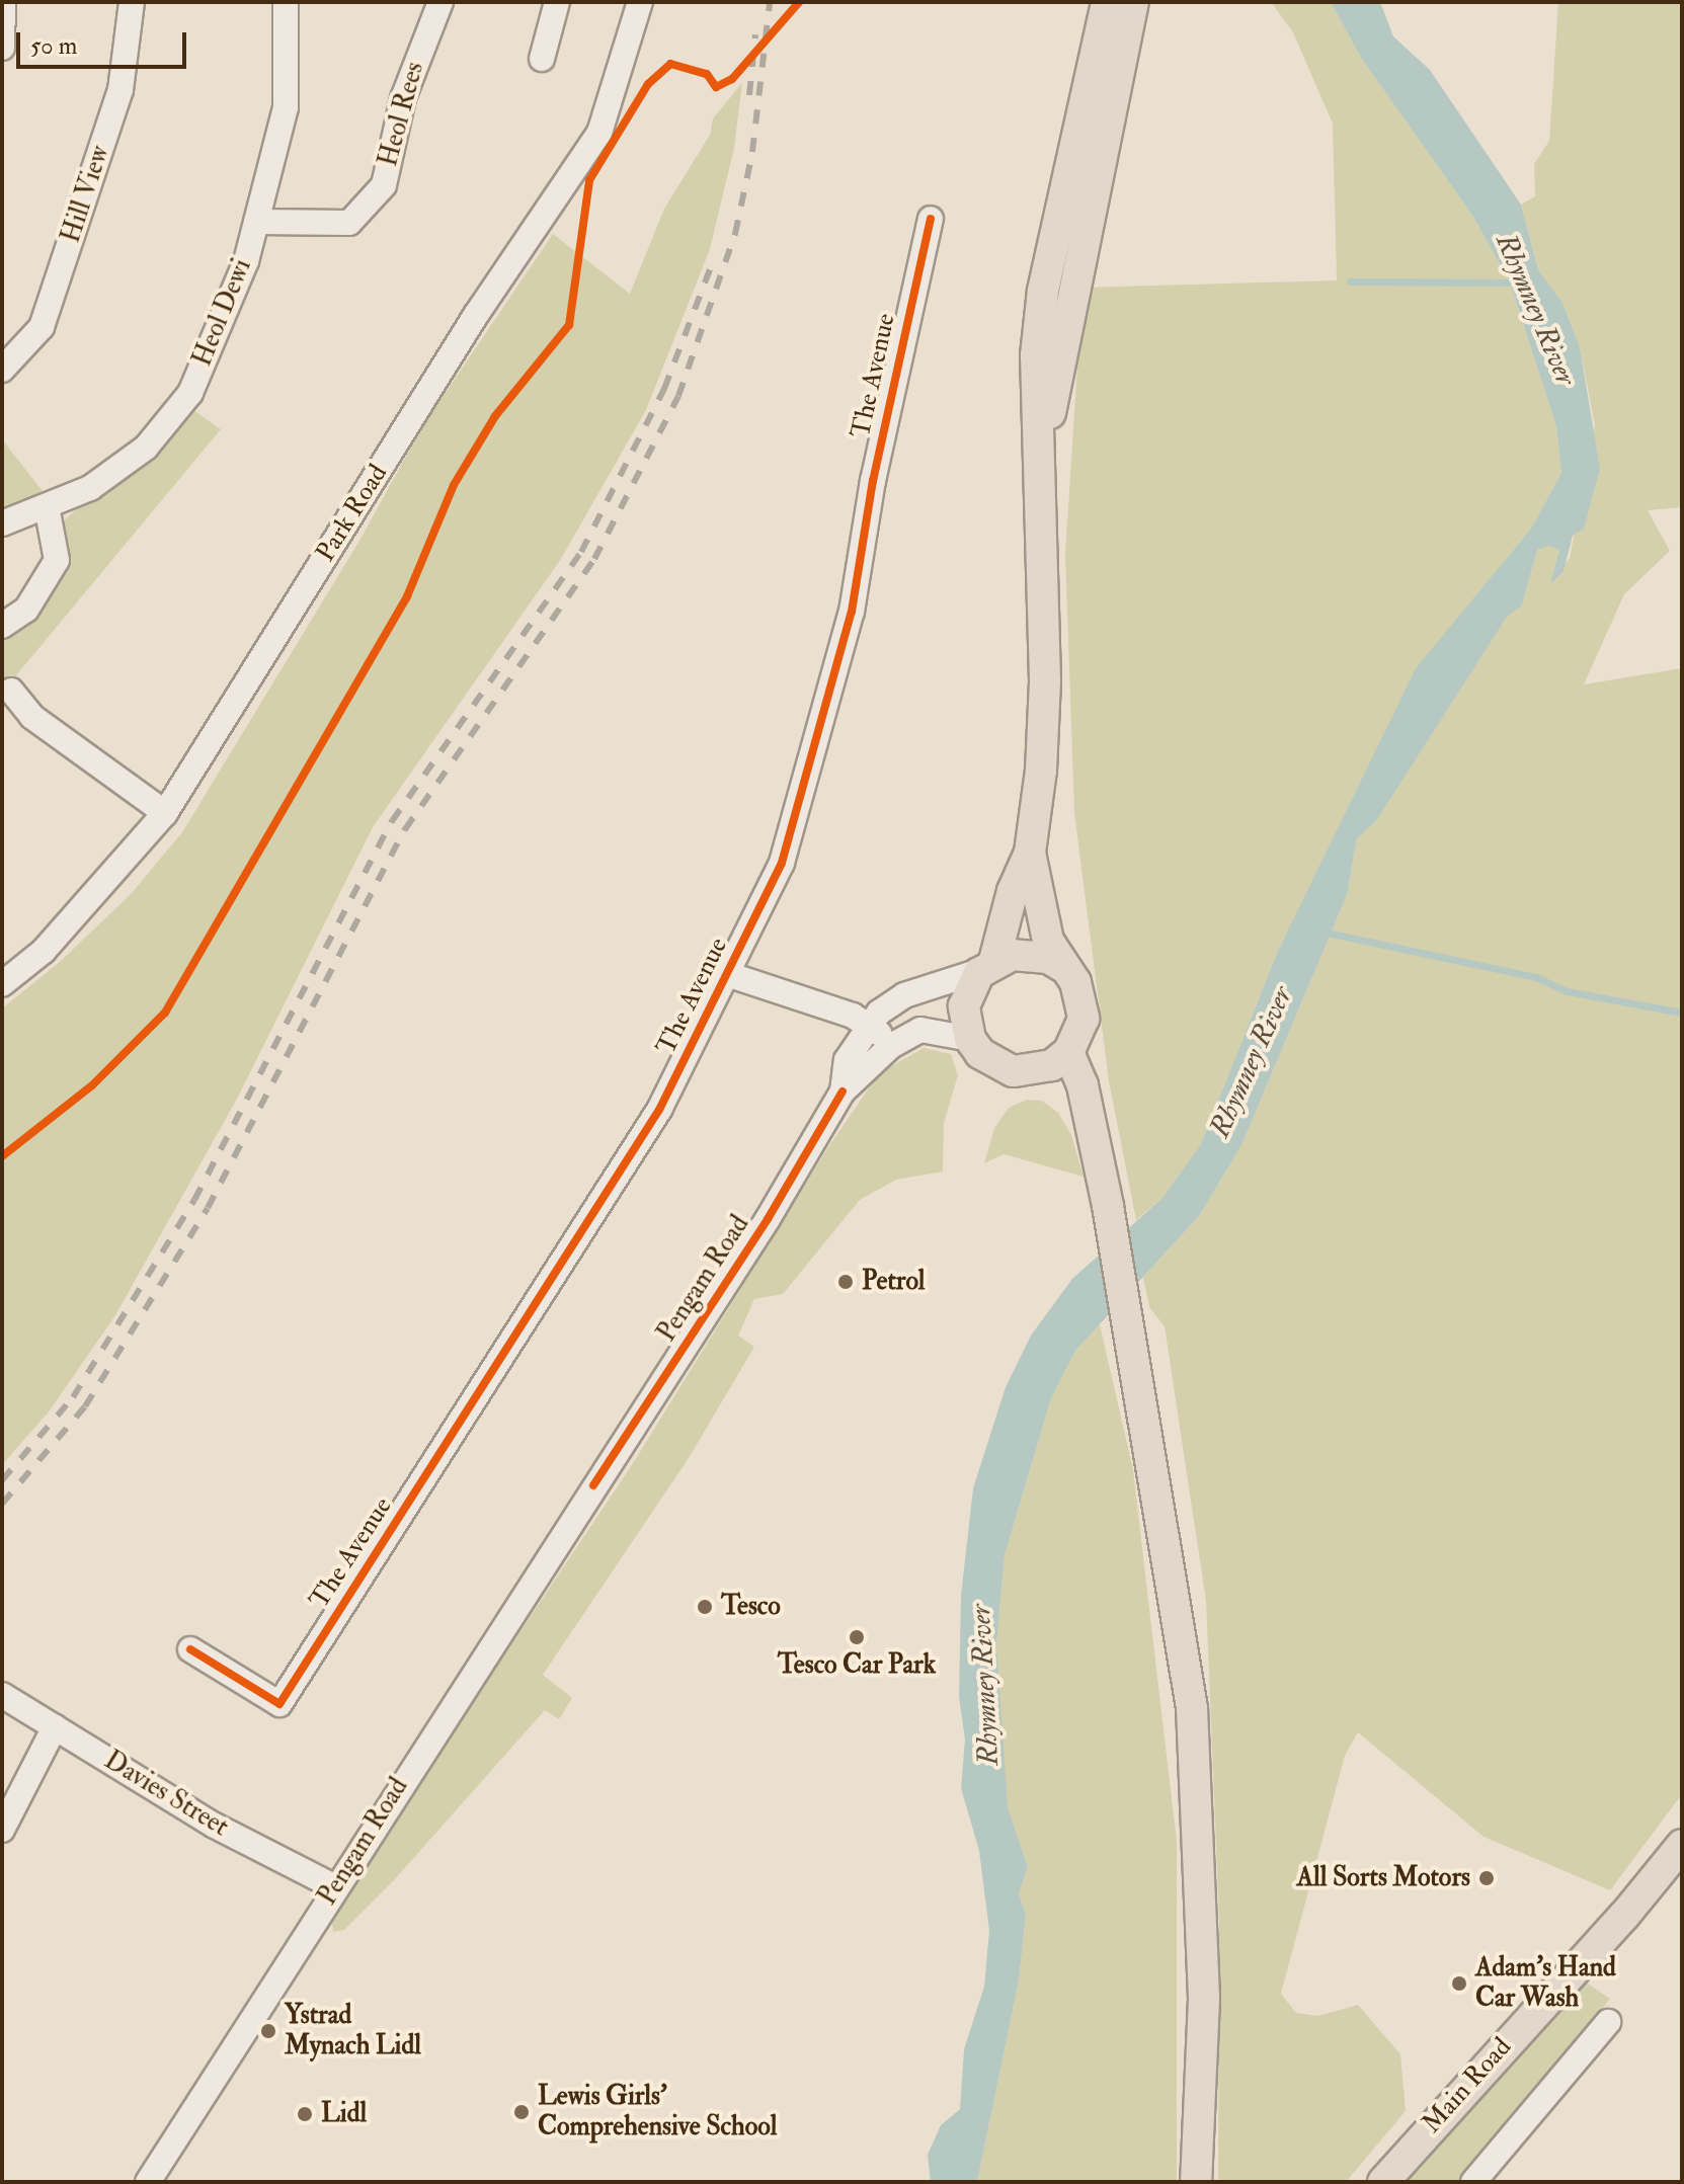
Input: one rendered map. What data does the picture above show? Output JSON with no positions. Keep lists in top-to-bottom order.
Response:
{
  "streets": {
    "main road": ["Main Road"],
    "street": [
      "Heol Rees",
      "Hill View",
      "Heol Dewi",
      "The Avenue",
      "Park Road",
      "Pengam Road",
      "Davies Street"
    ]
  },
  "crossings": [
    ["Heol Rees", "Heol Dewi"],
    ["Pengam Road", "Davies Street"]
  ],
  "water": ["Rhymney River"],
  "places": [
    "Petrol",
    "Tesco",
    "Tesco Car Park",
    "All Sorts Motors",
    "Adam's Hand Car Wash",
    "Ystrad Mynach Lidl",
    "Lewis Girls' Comprehensive School",
    "Lidl"
  ],
  "scale_bar": "50 m"
}
